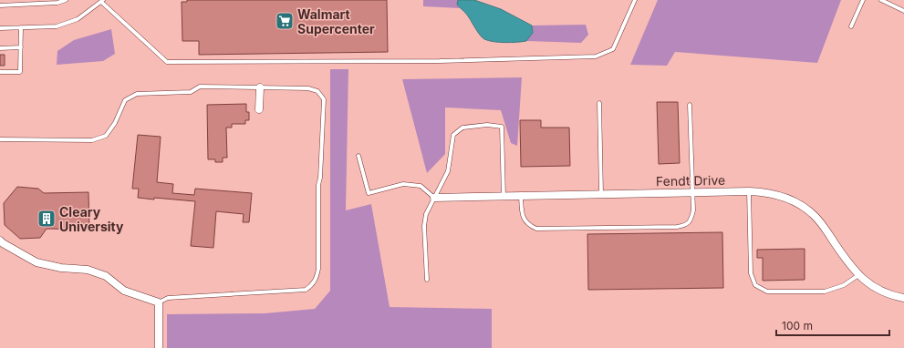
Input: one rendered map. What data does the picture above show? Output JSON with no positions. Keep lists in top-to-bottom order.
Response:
{
  "streets": {
    "street": ["Fendt Drive"]
  },
  "places": {
    "supermarket": ["Walmart Supercenter"],
    "building": ["Cleary University"]
  },
  "scale_bar": "100 m"
}
